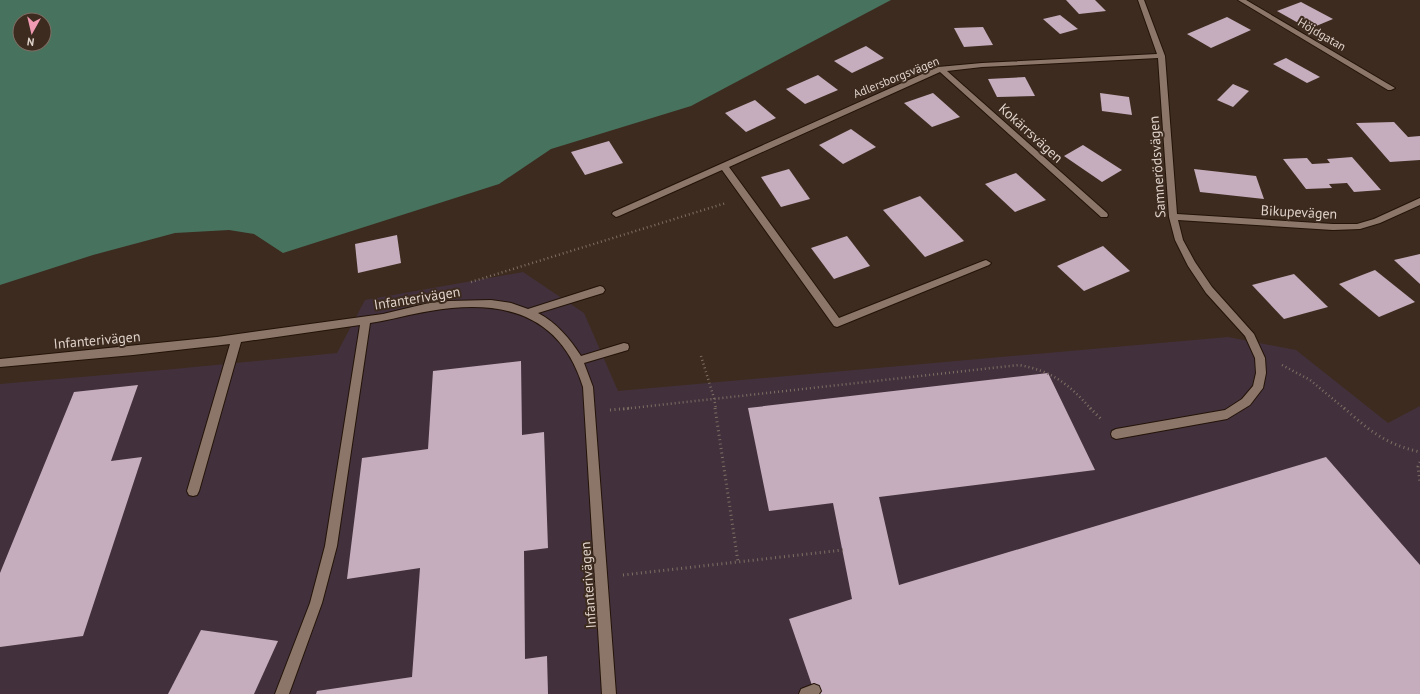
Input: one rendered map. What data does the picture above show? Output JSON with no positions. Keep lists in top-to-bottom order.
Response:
{
  "streets": {
    "street": [
      "Höjdgatan",
      "Adlersborgsvägen",
      "Kokärrsvägen",
      "Samnerödsvägen",
      "Bikupevägen",
      "Infanterivägen"
    ]
  },
  "crossings": [
    ["Adlersborgsvägen", "Kokärrsvägen"],
    ["Adlersborgsvägen", "Samnerödsvägen"],
    ["Samnerödsvägen", "Bikupevägen"]
  ],
  "north": "bottom"
}
